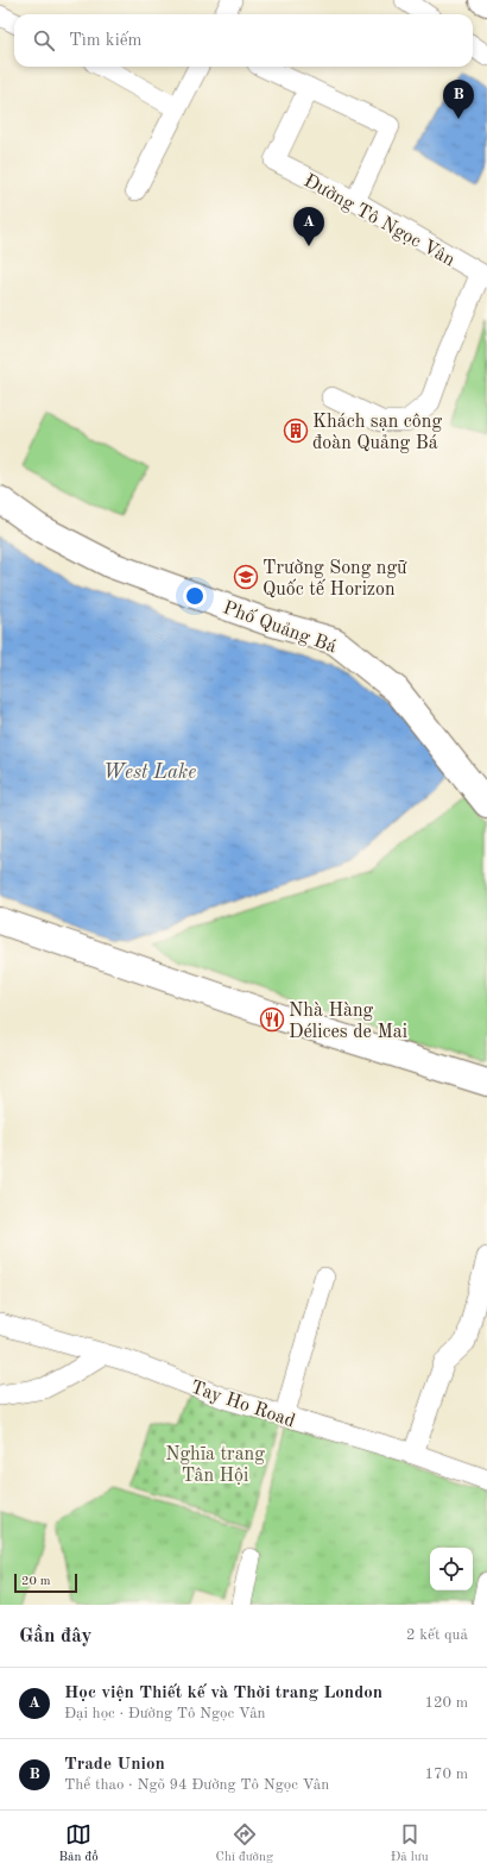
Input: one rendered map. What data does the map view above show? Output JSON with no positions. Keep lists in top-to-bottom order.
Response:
{
  "streets": {
    "street": ["Đường Tô Ngọc Vân", "Phố Quảng Bá", "Tay Ho Road"]
  },
  "water": ["West Lake"],
  "parks": ["Nghĩa trang Tân Hội"],
  "places": {
    "building": ["Khách sạn công đoàn Quảng Bá"],
    "school or university": ["Trường Song ngữ Quốc tế Horizon"],
    "restaurant": ["Nhà Hàng Délices de Mai"]
  },
  "scale_bar": "20 m",
  "page": {
    "search": "Tìm kiếm",
    "pins": ["B", "A"],
    "scale": "20 m",
    "heading": ["Gần đây", "2 kết quả"],
    "list": [
      {
        "mark": "A",
        "name": "Học viện Thiết kế và Thời trang London",
        "note": "Đại học · Đường Tô Ngọc Vân",
        "value": "120 m"
      },
      {
        "mark": "B",
        "name": "Trade Union",
        "note": "Thể thao · Ngõ 94 Đường Tô Ngọc Vân",
        "value": "170 m"
      }
    ],
    "nav": ["Bản đồ", "Chỉ đường", "Đã lưu"]
  }
}
